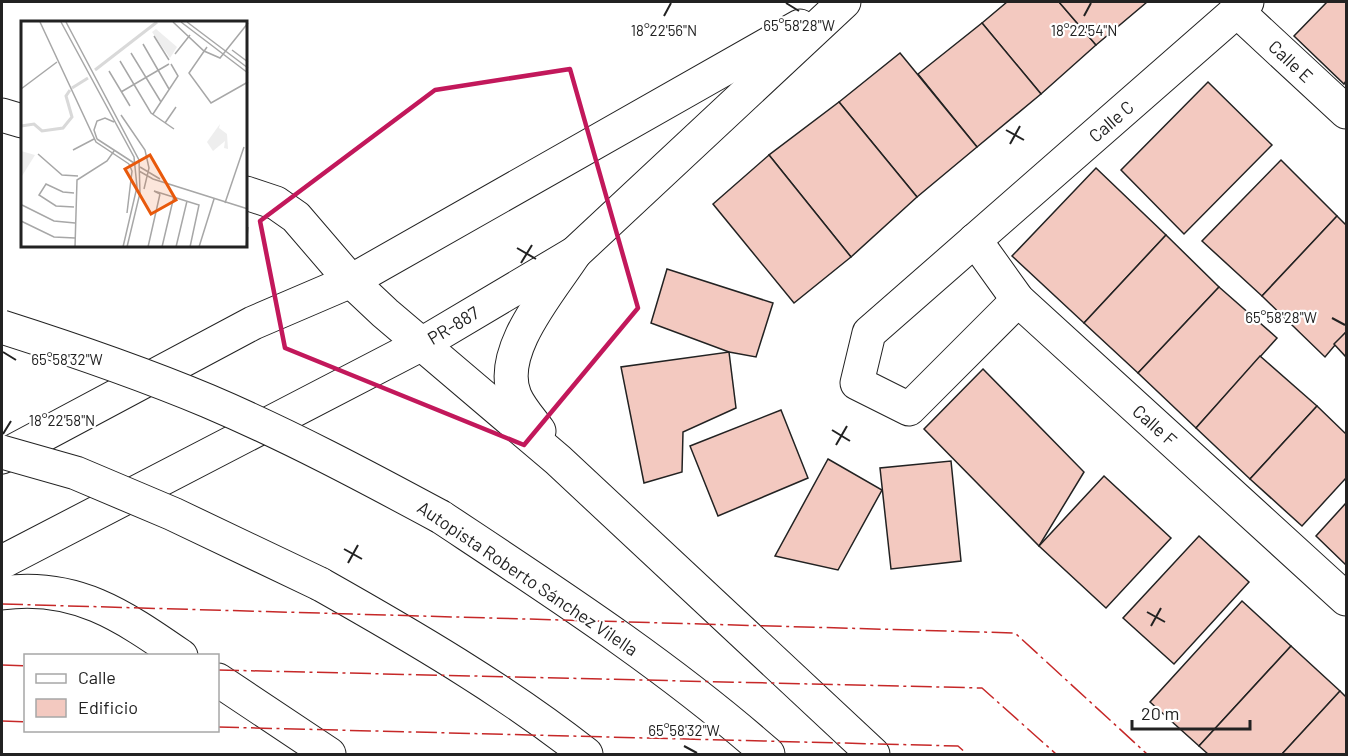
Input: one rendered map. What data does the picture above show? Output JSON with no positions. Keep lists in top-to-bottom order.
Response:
{
  "streets": {
    "main road": [
      "Calle E",
      "Calle C",
      "PR-887",
      "Calle F",
      "Autopista Roberto Sánchez Vilella"
    ]
  },
  "crossings": [
    ["Calle E", "Calle C"],
    ["Calle C", "Calle F"]
  ],
  "legend": ["Calle", "Edificio"],
  "scale_bar": "20 m",
  "coordinates": [
    "65°58'28\"W",
    "18°22'56\"N",
    "18°22'54\"N",
    "65°58'32\"W",
    "18°22'58\"N"
  ]
}
